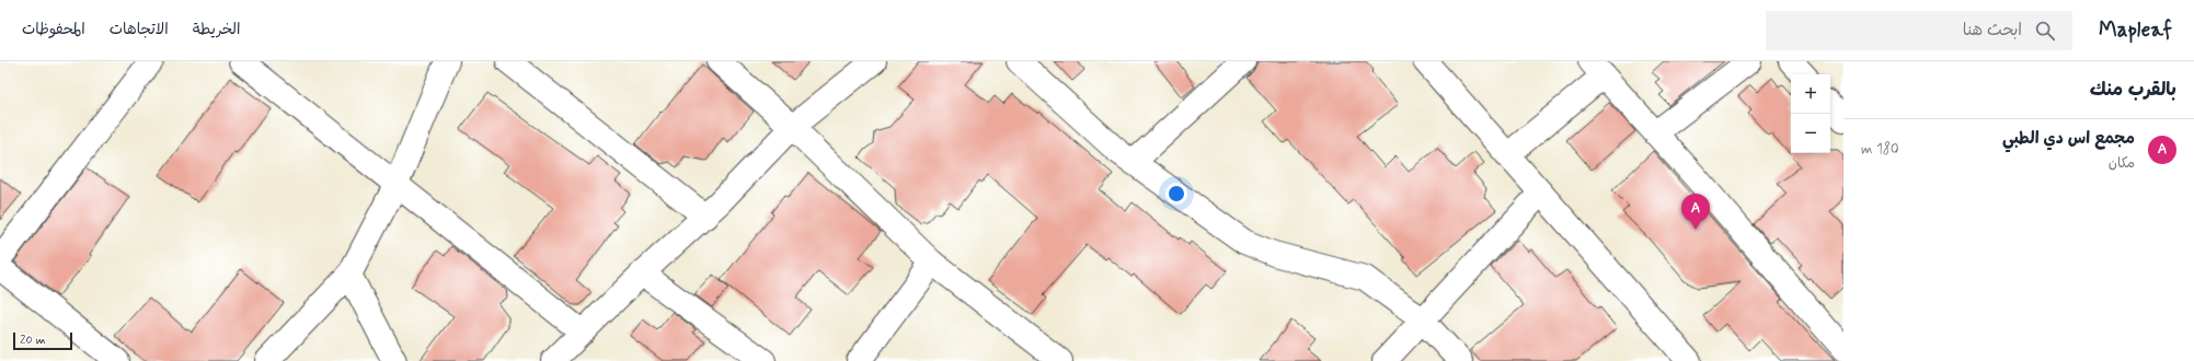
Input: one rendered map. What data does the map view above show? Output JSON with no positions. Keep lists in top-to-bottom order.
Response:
{
  "scale_bar": "20 m",
  "page": {
    "header": "Mapleaf",
    "search": "ابحث هنا",
    "nav": ["الخريطة", "الاتجاهات", "المحفوظات"],
    "heading": "بالقرب منك",
    "map_buttons": ["+", "−"],
    "list": [
      {
        "mark": "A",
        "name": "مجمع اس دي الطبي",
        "note": "مكان",
        "value": "180 m"
      }
    ],
    "pins": "A",
    "scale": "20 m"
  }
}
